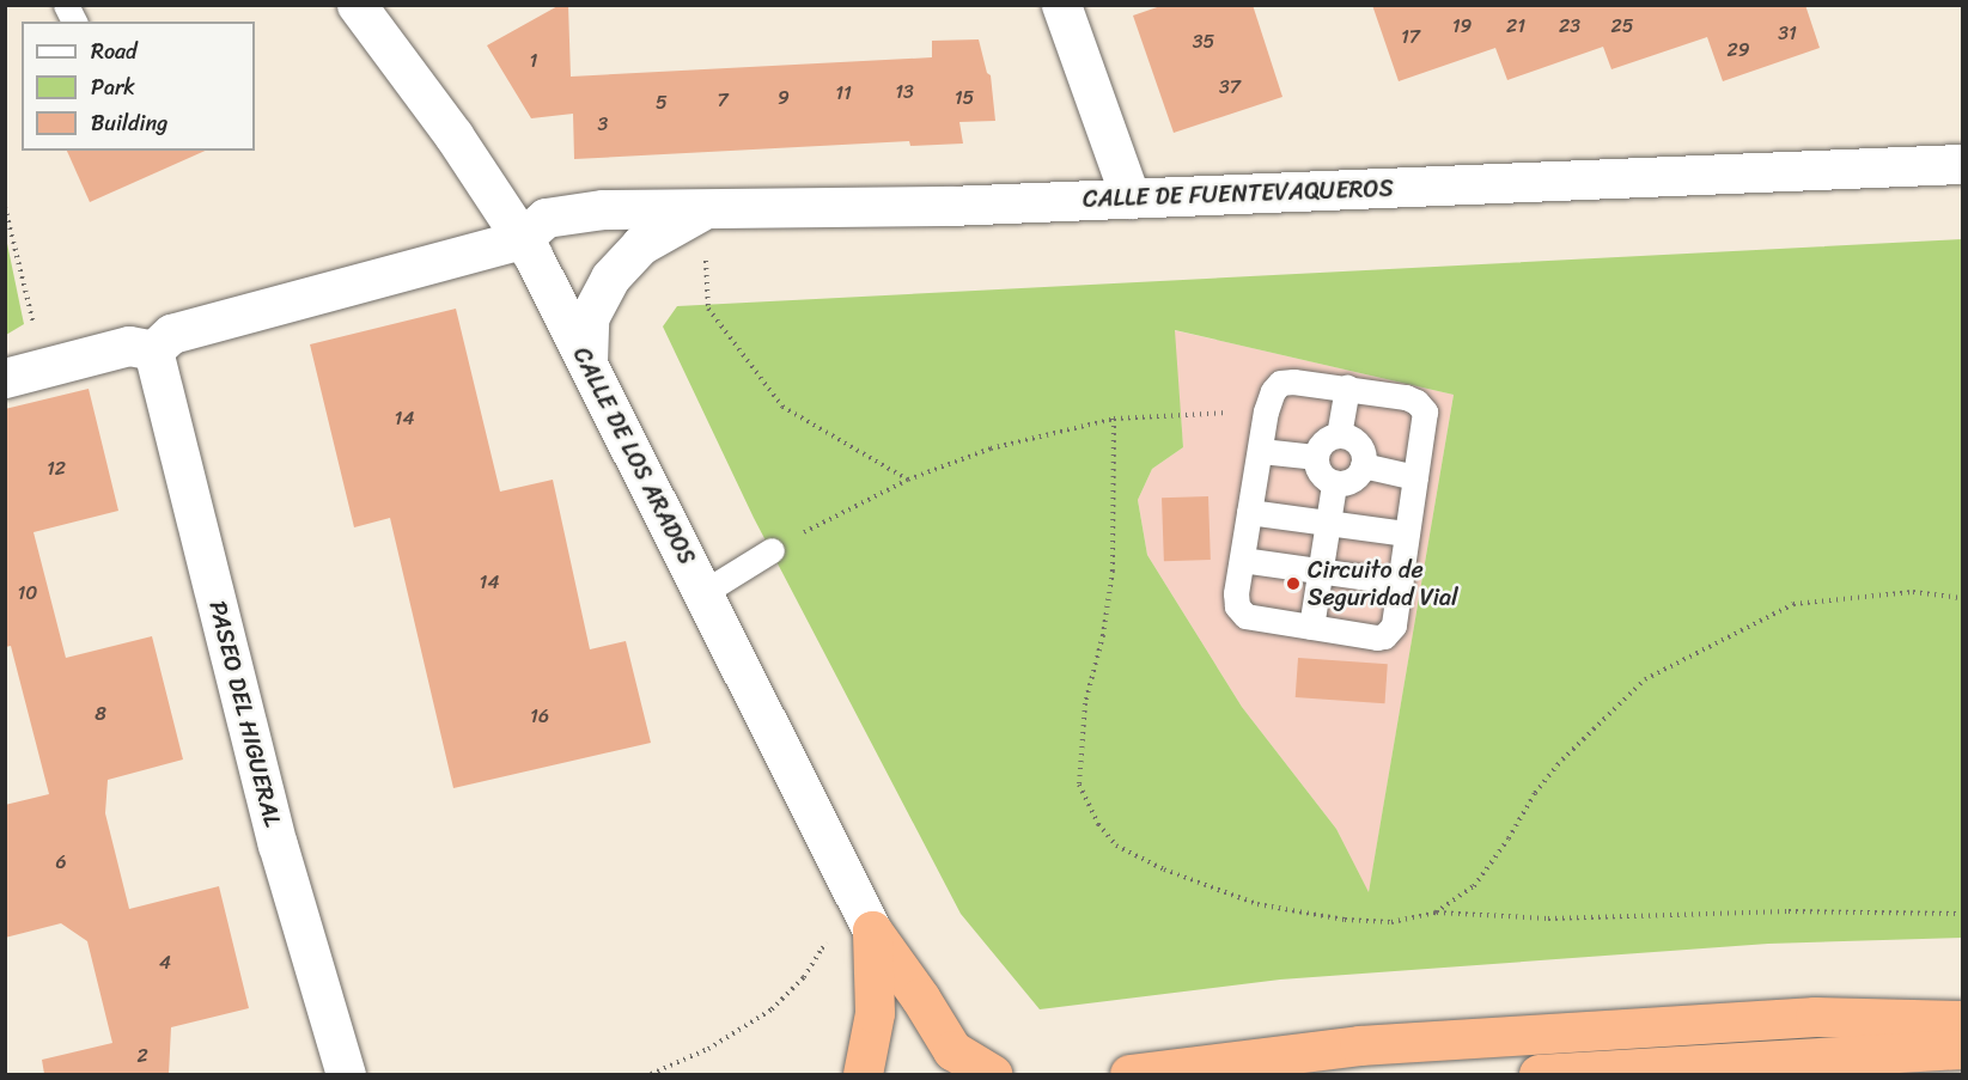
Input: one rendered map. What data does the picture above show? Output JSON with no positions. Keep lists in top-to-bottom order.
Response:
{
  "streets": {
    "street": ["CALLE DE FUENTEVAQUEROS", "CALLE DE LOS ARADOS", "PASEO DEL HIGUERAL"]
  },
  "crossings": [
    ["CALLE DE FUENTEVAQUEROS", "CALLE DE LOS ARADOS"]
  ],
  "places": ["Circuito de Seguridad Vial"],
  "house_numbers": [
    "19",
    "21",
    "23",
    "25",
    "31",
    "17",
    "35",
    "29",
    "1",
    "37",
    "13",
    "11",
    "9",
    "15",
    "7",
    "5",
    "3",
    "14",
    "12",
    "14",
    "10",
    "8",
    "16",
    "6",
    "4",
    "2"
  ],
  "legend": ["Road", "Park", "Building"]
}
